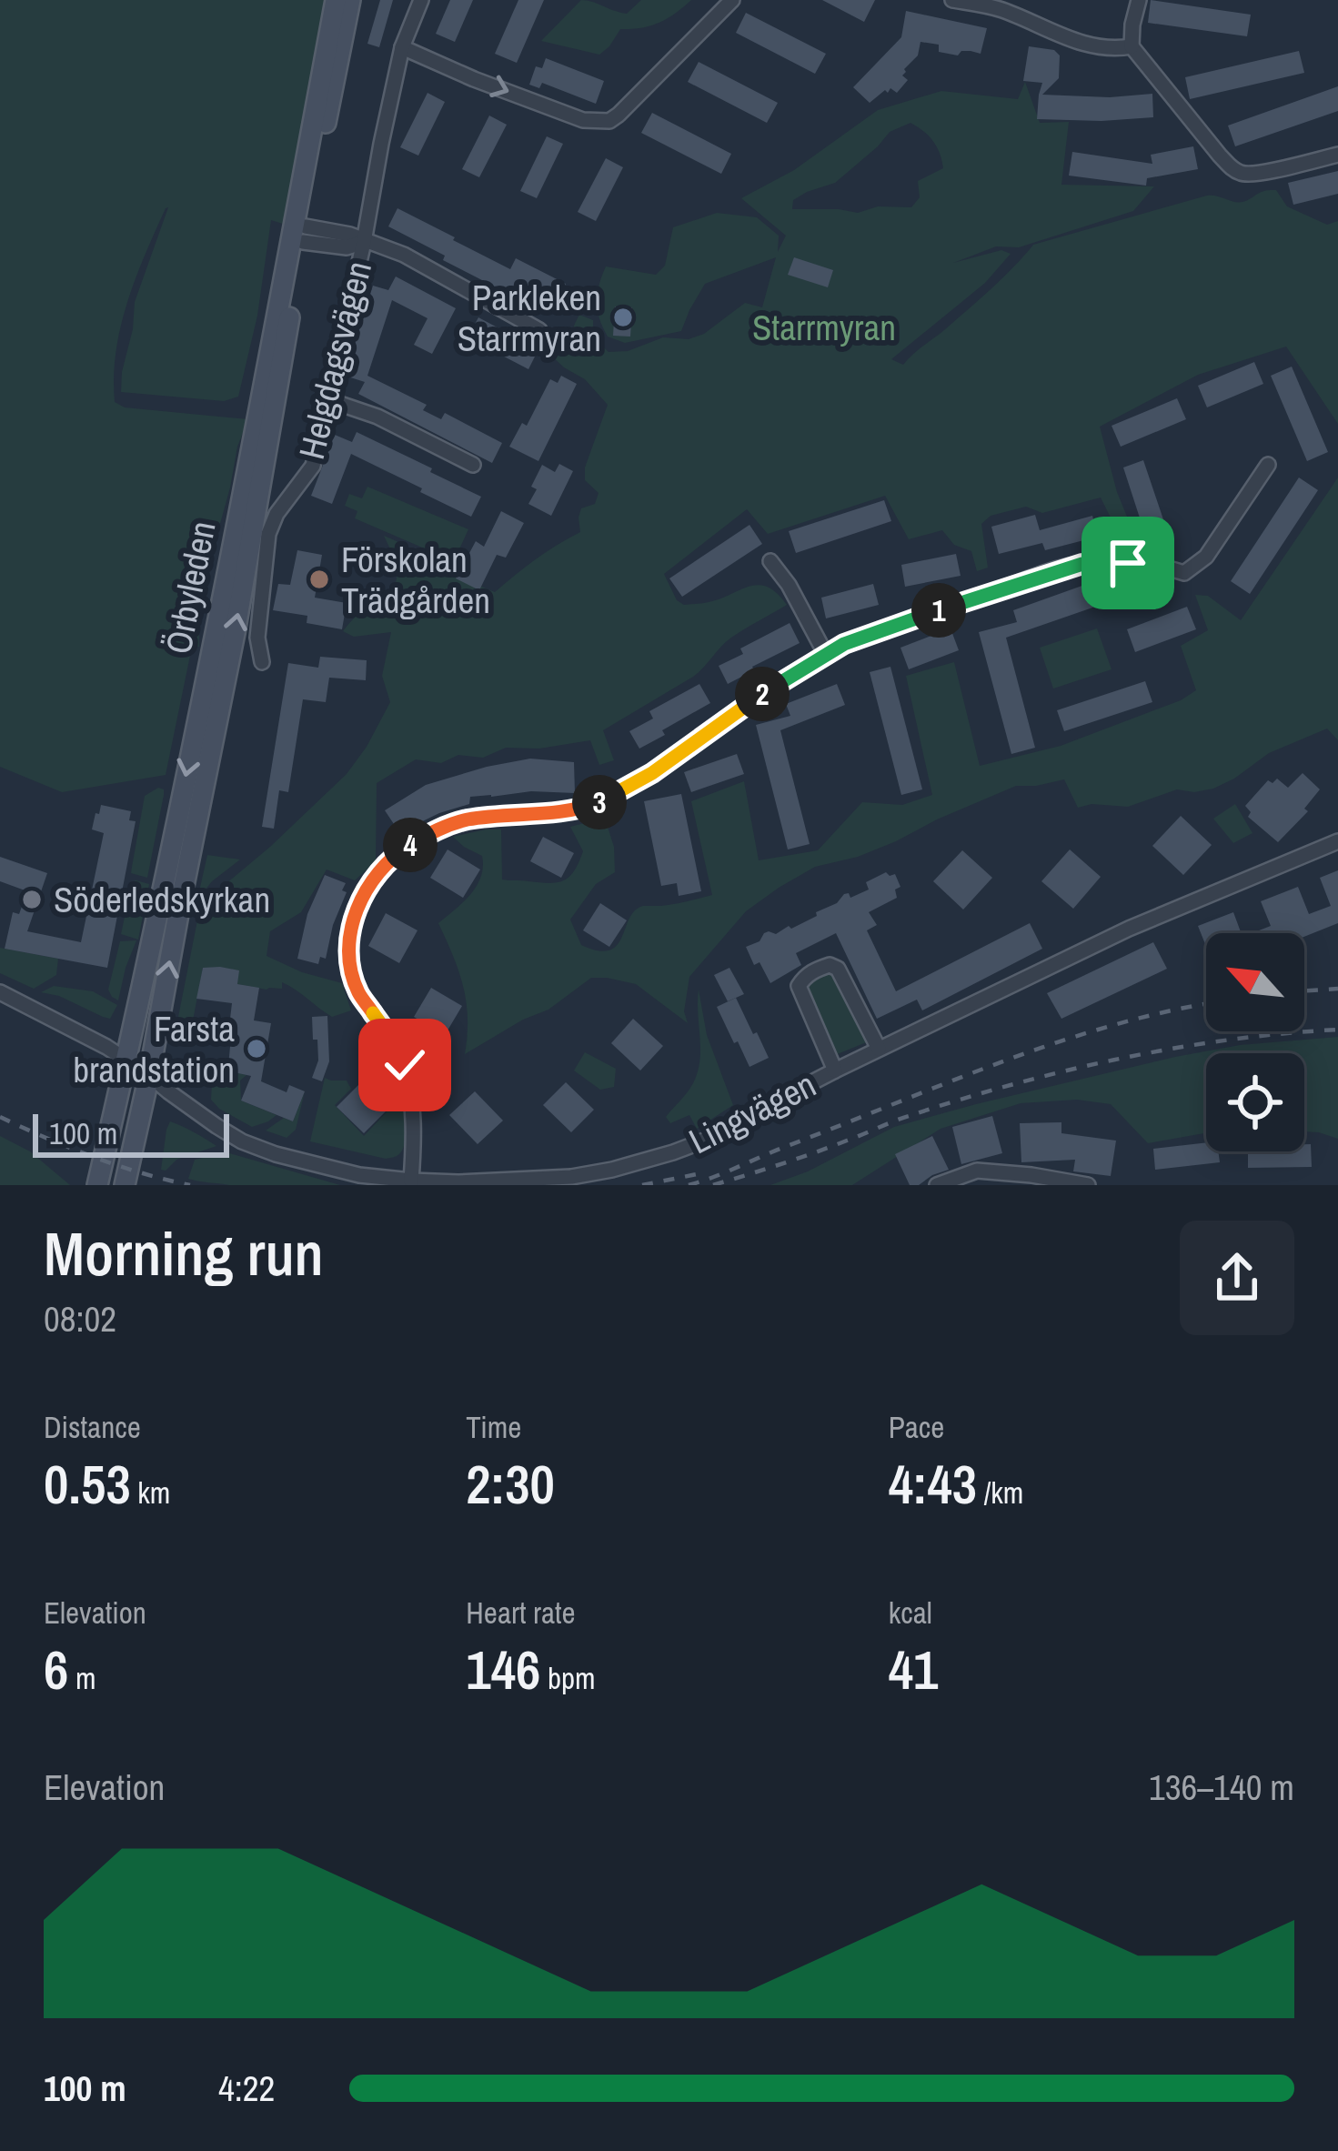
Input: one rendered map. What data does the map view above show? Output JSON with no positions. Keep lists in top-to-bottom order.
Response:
{
  "streets": {
    "main road": ["Örbyleden"],
    "street": ["Helgdagsvägen", "Lingvägen"]
  },
  "crossings": [
    ["Örbyleden", "Lingvägen"]
  ],
  "parks": ["Starrmyran"],
  "places": [
    "Parkleken Starrmyran",
    "Förskolan Trädgården",
    "Söderledskyrkan",
    "Farsta brandstation"
  ],
  "scale_bar": "100 m",
  "north": "top left",
  "page": {
    "pins": [
      "1",
      "2",
      "3",
      "4"
    ],
    "scale": "100 m",
    "heading": ["Morning run", "08:02"],
    "stats": [
      ["Distance", "0.53 km"],
      ["Time", "2:30"],
      ["Pace", "4:43 /km"],
      ["Elevation", "6 m"],
      ["Heart rate", "146 bpm"],
      ["kcal", "41"]
    ],
    "chart": ["Elevation", "136–140 m"],
    "list": [
      {
        "name": "100 m",
        "note": "4:22"
      }
    ]
  }
}
